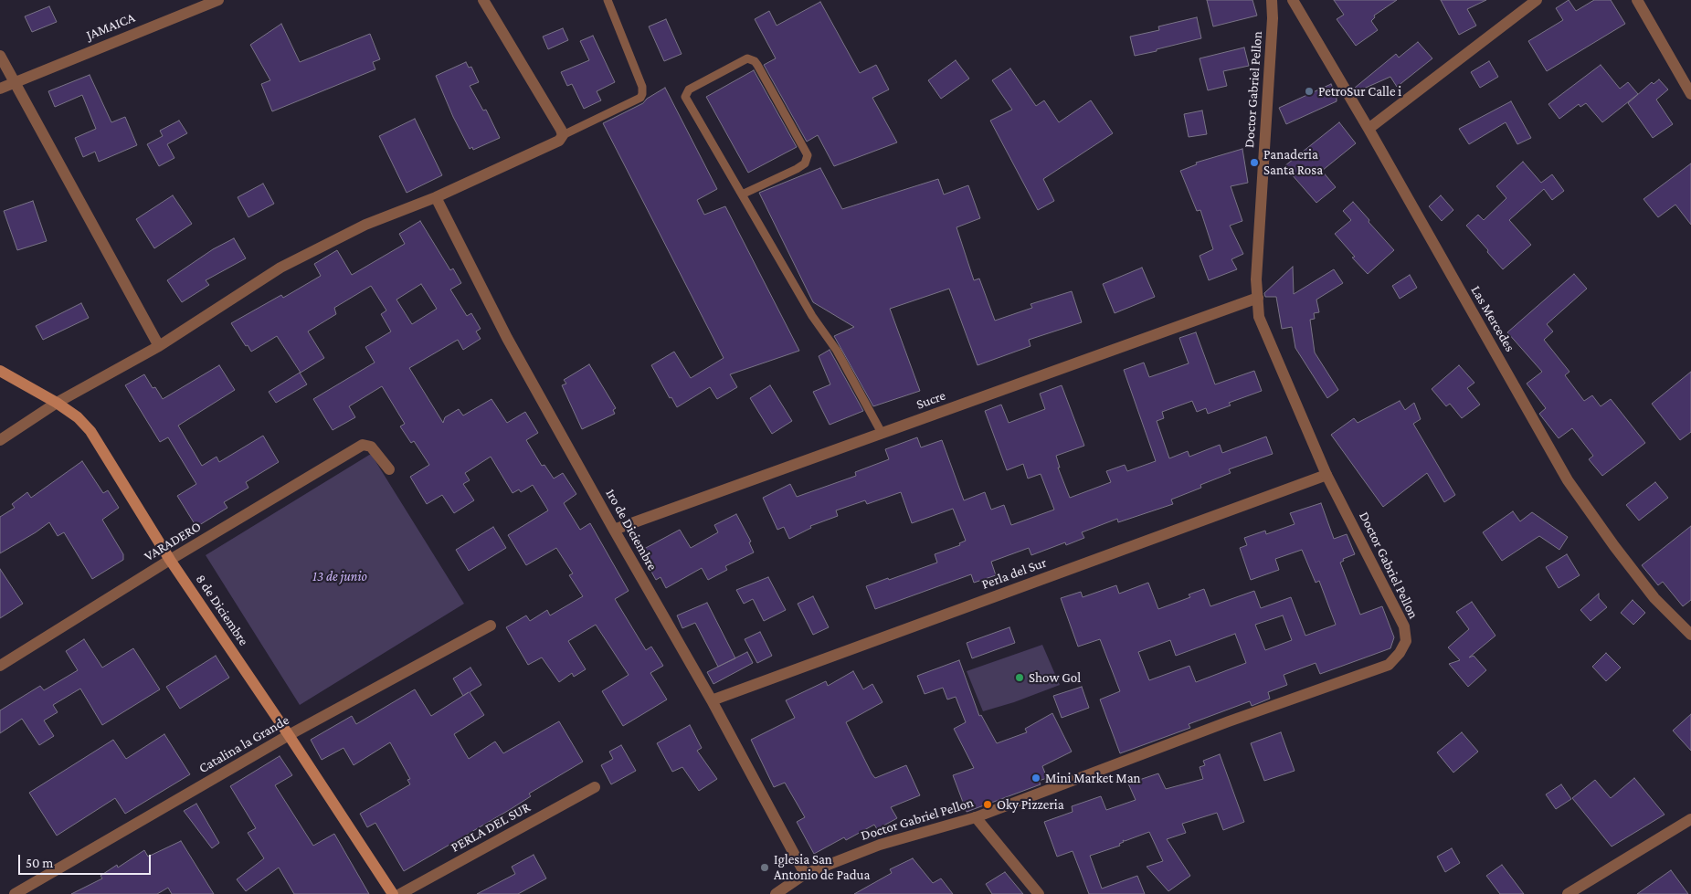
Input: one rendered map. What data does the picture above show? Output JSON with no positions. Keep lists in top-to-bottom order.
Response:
{
  "streets": {
    "main road": ["8 de Diciembre"],
    "street": [
      "JAMAICA",
      "Doctor Gabriel Pellon",
      "Las Mercedes",
      "Sucre",
      "1ro de Diciembre",
      "VARADERO",
      "Perla del Sur",
      "Catalina la Grande",
      "PERLA DEL SUR"
    ]
  },
  "crossings": [
    ["Doctor Gabriel Pellon", "Sucre"],
    ["Doctor Gabriel Pellon", "1ro de Diciembre"],
    ["Doctor Gabriel Pellon", "Perla del Sur"],
    ["Sucre", "1ro de Diciembre"],
    ["1ro de Diciembre", "Perla del Sur"],
    ["VARADERO", "8 de Diciembre"],
    ["8 de Diciembre", "Catalina la Grande"]
  ],
  "parks": ["13 de junio"],
  "places": [
    "PetroSur Calle i",
    "Panaderia Santa Rosa",
    "Show Gol",
    "Mini Market Man",
    "Oky Pizzeria",
    "Iglesia San Antonio de Padua"
  ],
  "scale_bar": "50 m"
}
